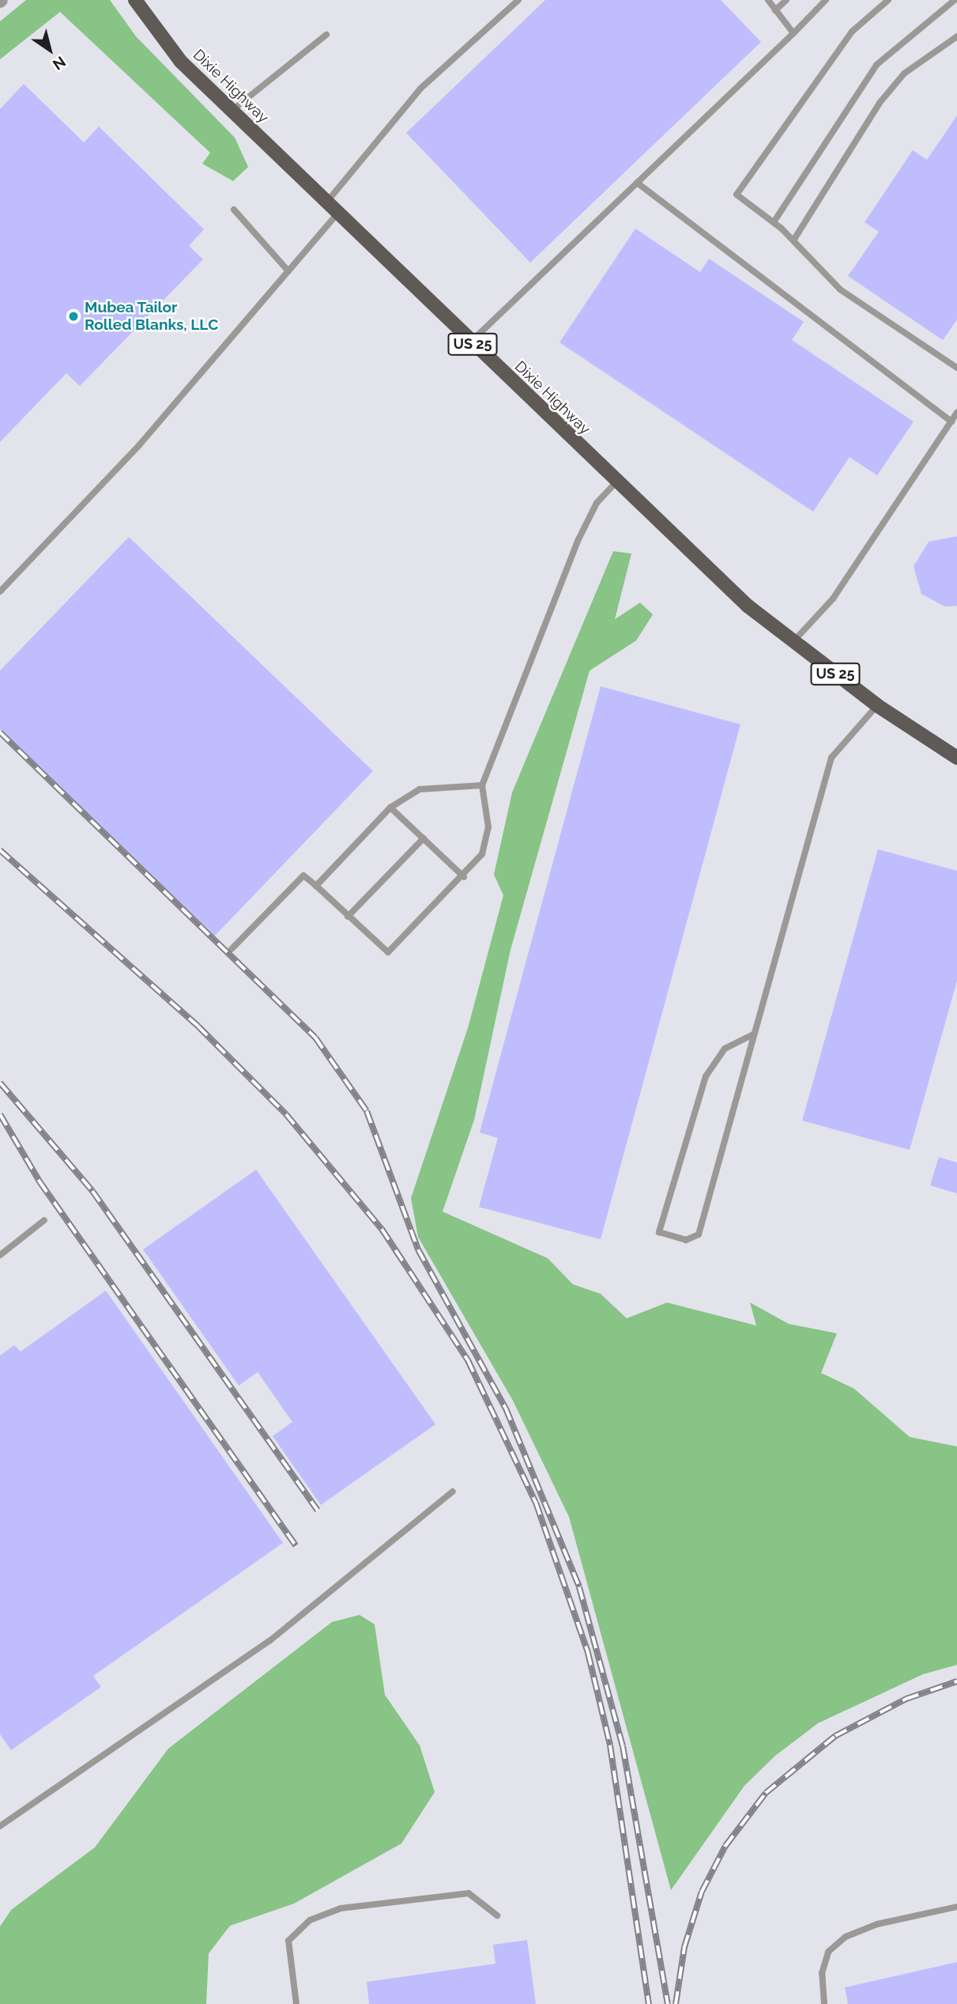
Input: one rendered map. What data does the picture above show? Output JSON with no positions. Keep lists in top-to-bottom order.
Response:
{
  "streets": {
    "main road": ["Dixie Highway", "US 25"]
  },
  "places": ["Mubea Tailor Rolled Blanks, LLC"],
  "north": "bottom right"
}
